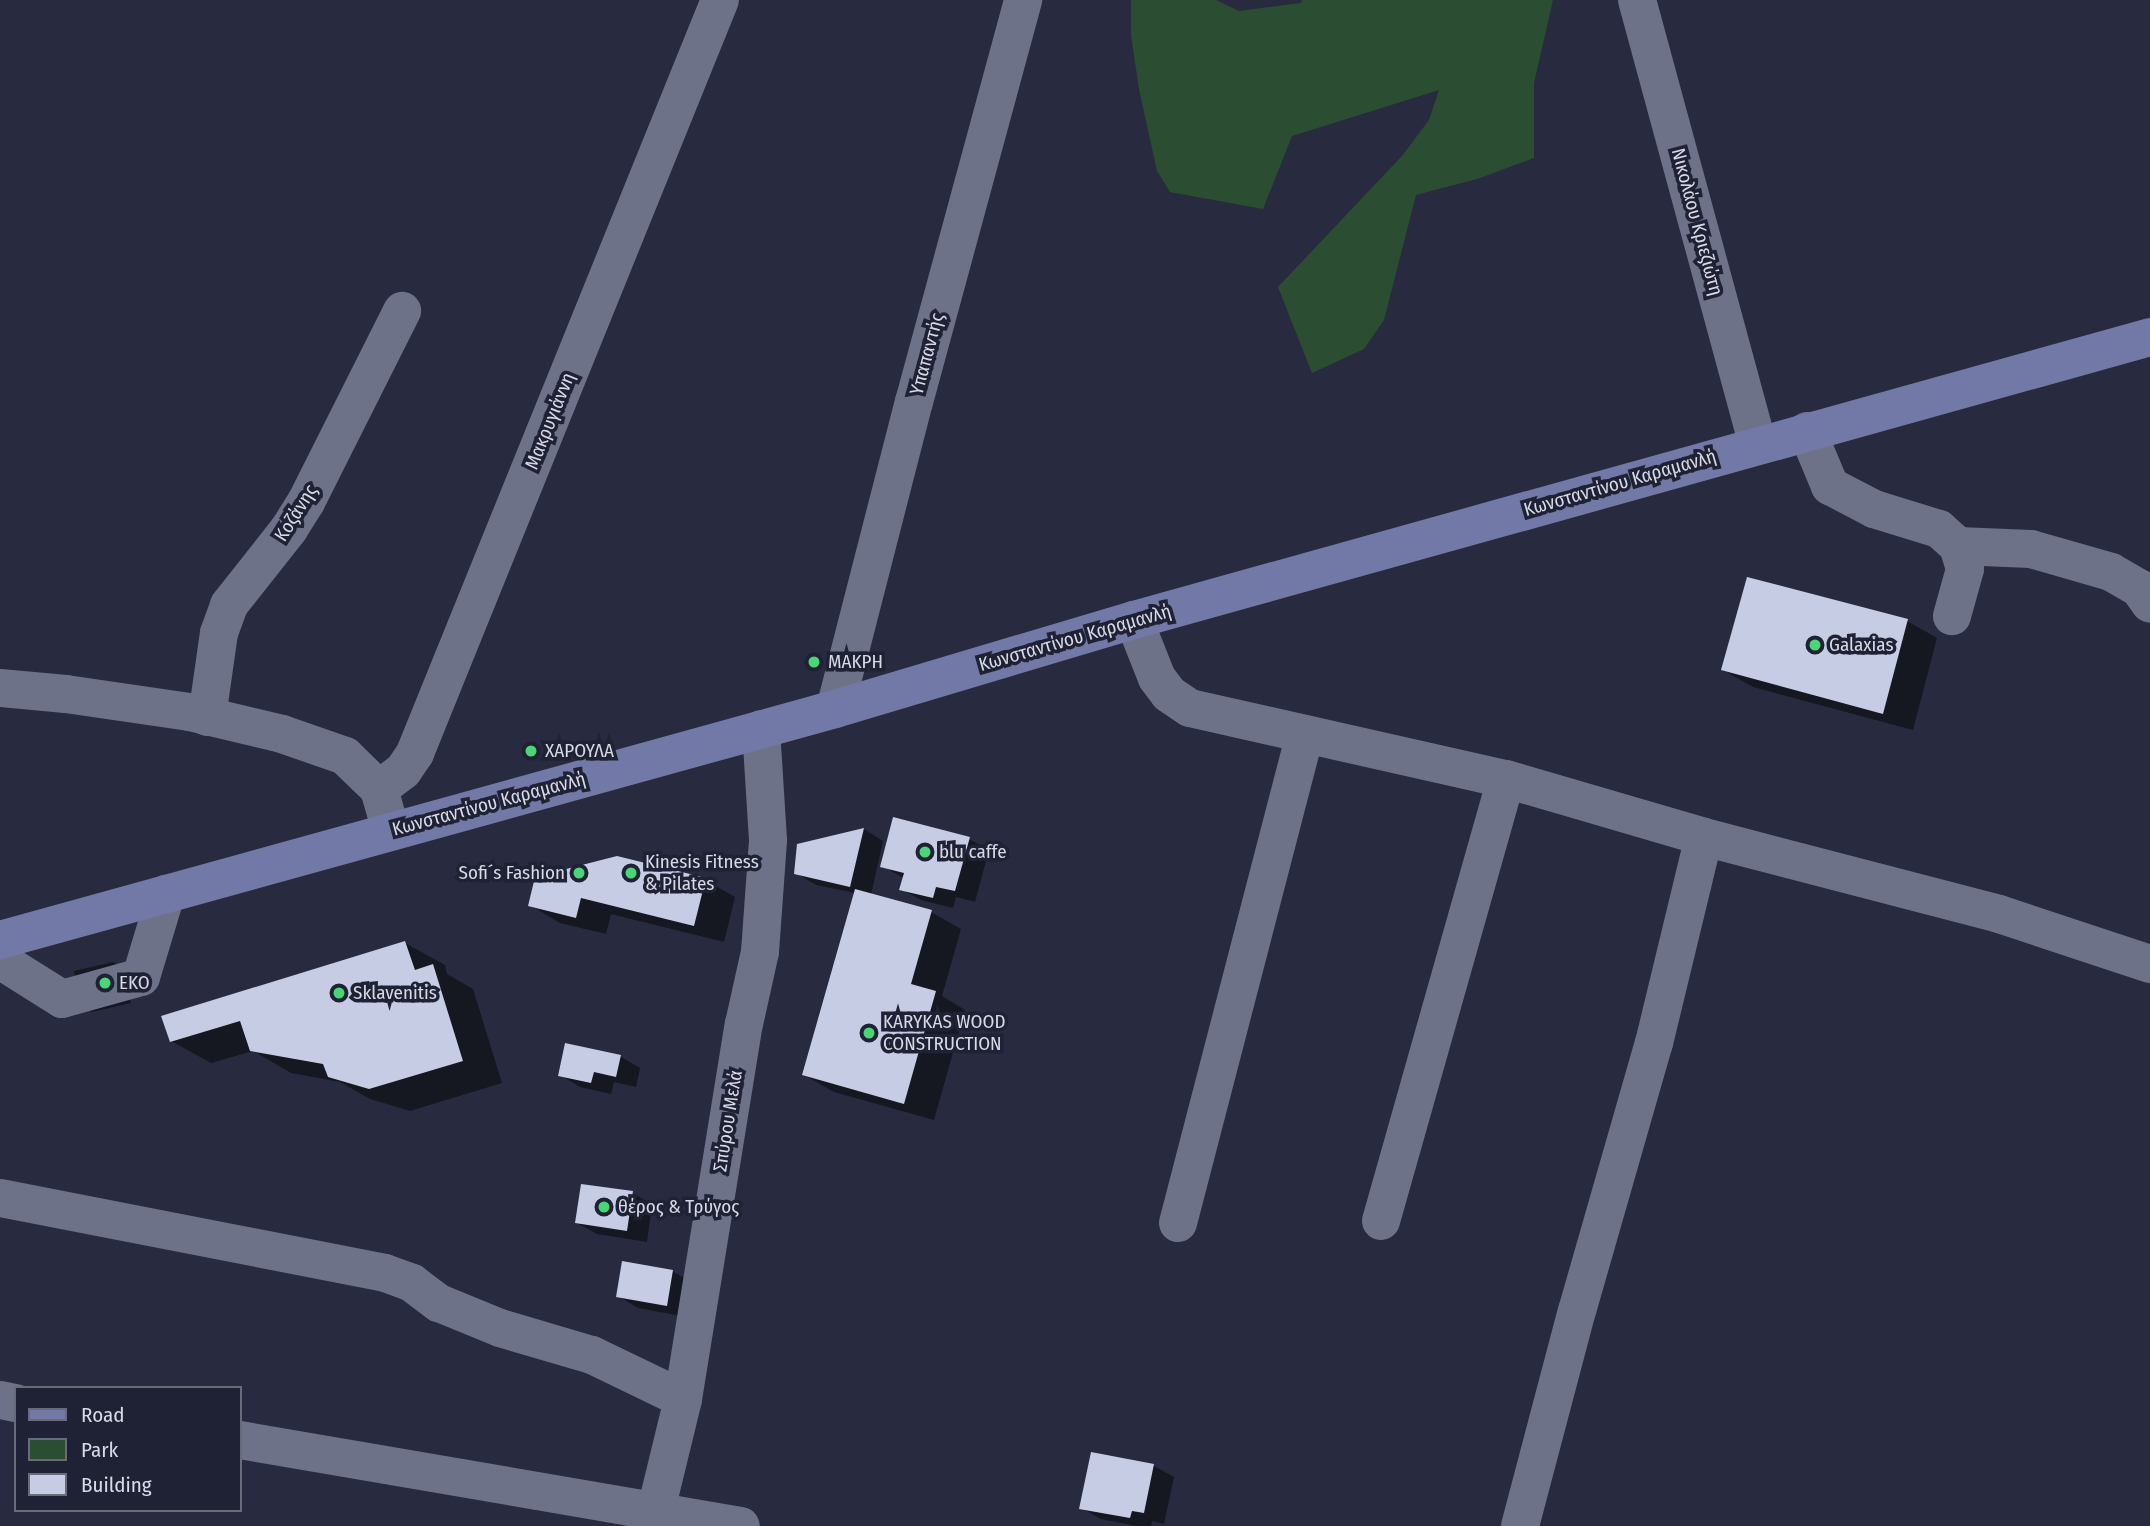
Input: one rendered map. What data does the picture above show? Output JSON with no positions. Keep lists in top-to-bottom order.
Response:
{
  "streets": {
    "main road": ["Κωνσταντίνου Καραμανλή"],
    "street": [
      "Νικολάου Κριεζιώτη",
      "Υπαπαντής",
      "Μακρυγιάννη",
      "Κοζάνης",
      "Σπύρου Μελά"
    ]
  },
  "crossings": [
    ["Νικολάου Κριεζιώτη", "Κωνσταντίνου Καραμανλή"],
    ["Υπαπαντής", "Κωνσταντίνου Καραμανλή"],
    ["Κωνσταντίνου Καραμανλή", "Σπύρου Μελά"]
  ],
  "places": [
    "Galaxias",
    "ΜΑΚΡΗ",
    "ΧΑΡΟΥΛΑ",
    "blu caffe",
    "Sofi´s Fashion",
    "Kinesis Fitness & Pilates",
    "EKO",
    "Sklavenitis",
    "KARYKAS WOOD CONSTRUCTION",
    "θέρος & Τρύγος"
  ],
  "legend": ["Road", "Park", "Building"]
}
